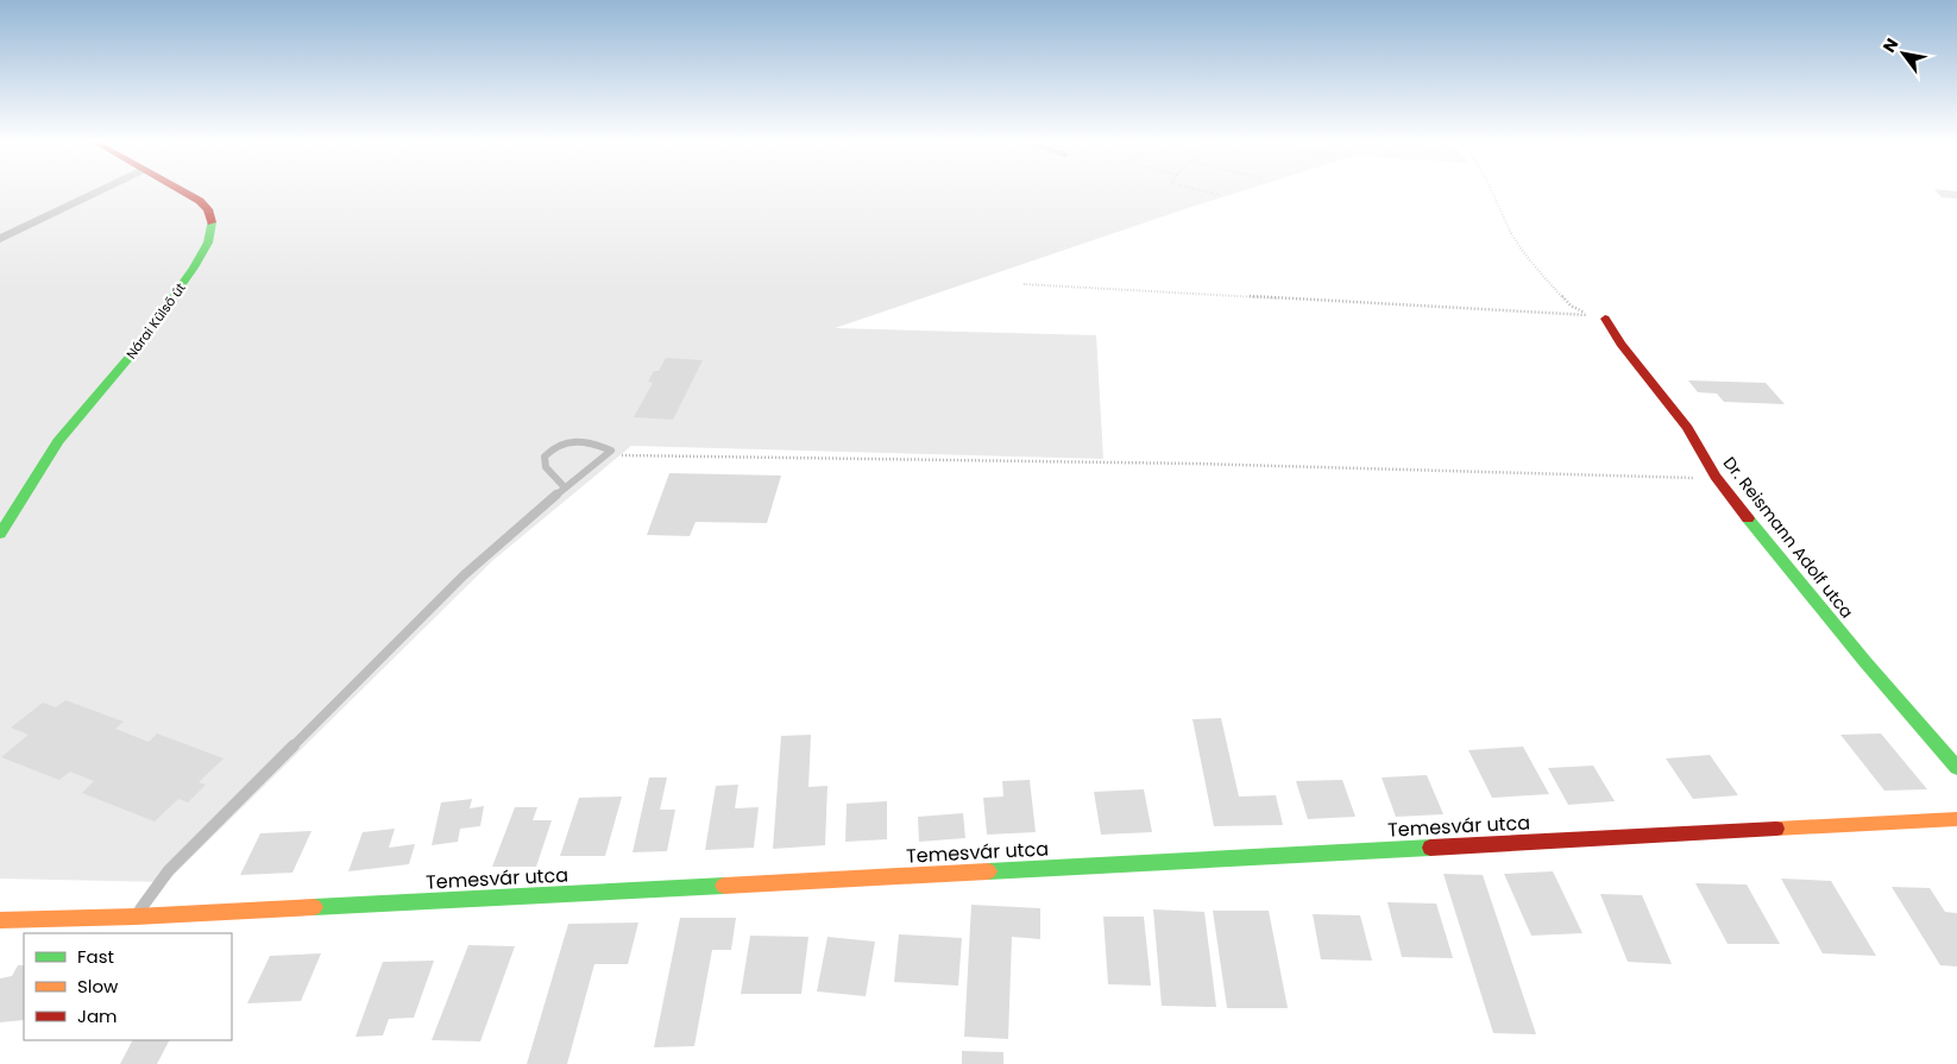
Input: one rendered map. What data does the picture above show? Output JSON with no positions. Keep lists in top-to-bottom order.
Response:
{
  "streets": {
    "street": ["Nárai Külső út", "Dr. Reismann Adolf utca", "Temesvár utca"]
  },
  "legend": ["Fast", "Slow", "Jam"],
  "north": "top left"
}
